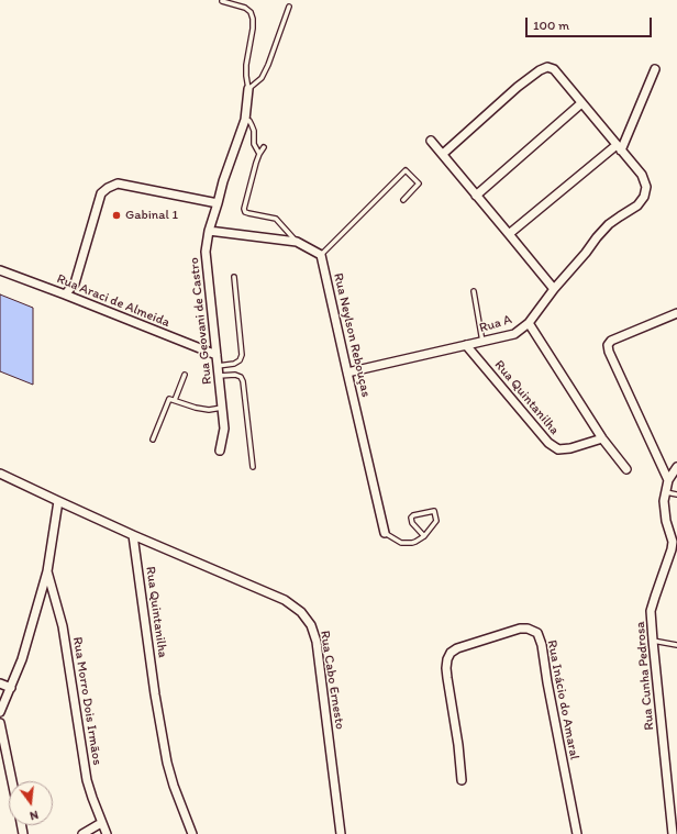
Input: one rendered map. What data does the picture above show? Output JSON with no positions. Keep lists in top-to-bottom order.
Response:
{
  "streets": {
    "street": [
      "Rua Araci de Almeida",
      "Rua Geovani de Castro",
      "Rua A",
      "Rua Neylson Rebouças",
      "Rua Quintanilha",
      "Rua Cunha Pedrosa",
      "Rua Cabo Ernesto",
      "Rua Inácio do Amaral",
      "Rua Morro Dois Irmãos"
    ]
  },
  "crossings": [
    ["Rua Araci de Almeida", "Rua Geovani de Castro"],
    ["Rua A", "Rua Neylson Rebouças"],
    ["Rua A", "Rua Quintanilha"],
    ["Rua Quintanilha", "Rua Cabo Ernesto"]
  ],
  "places": ["Gabinal 1"],
  "scale_bar": "100 m",
  "north": "bottom"
}
